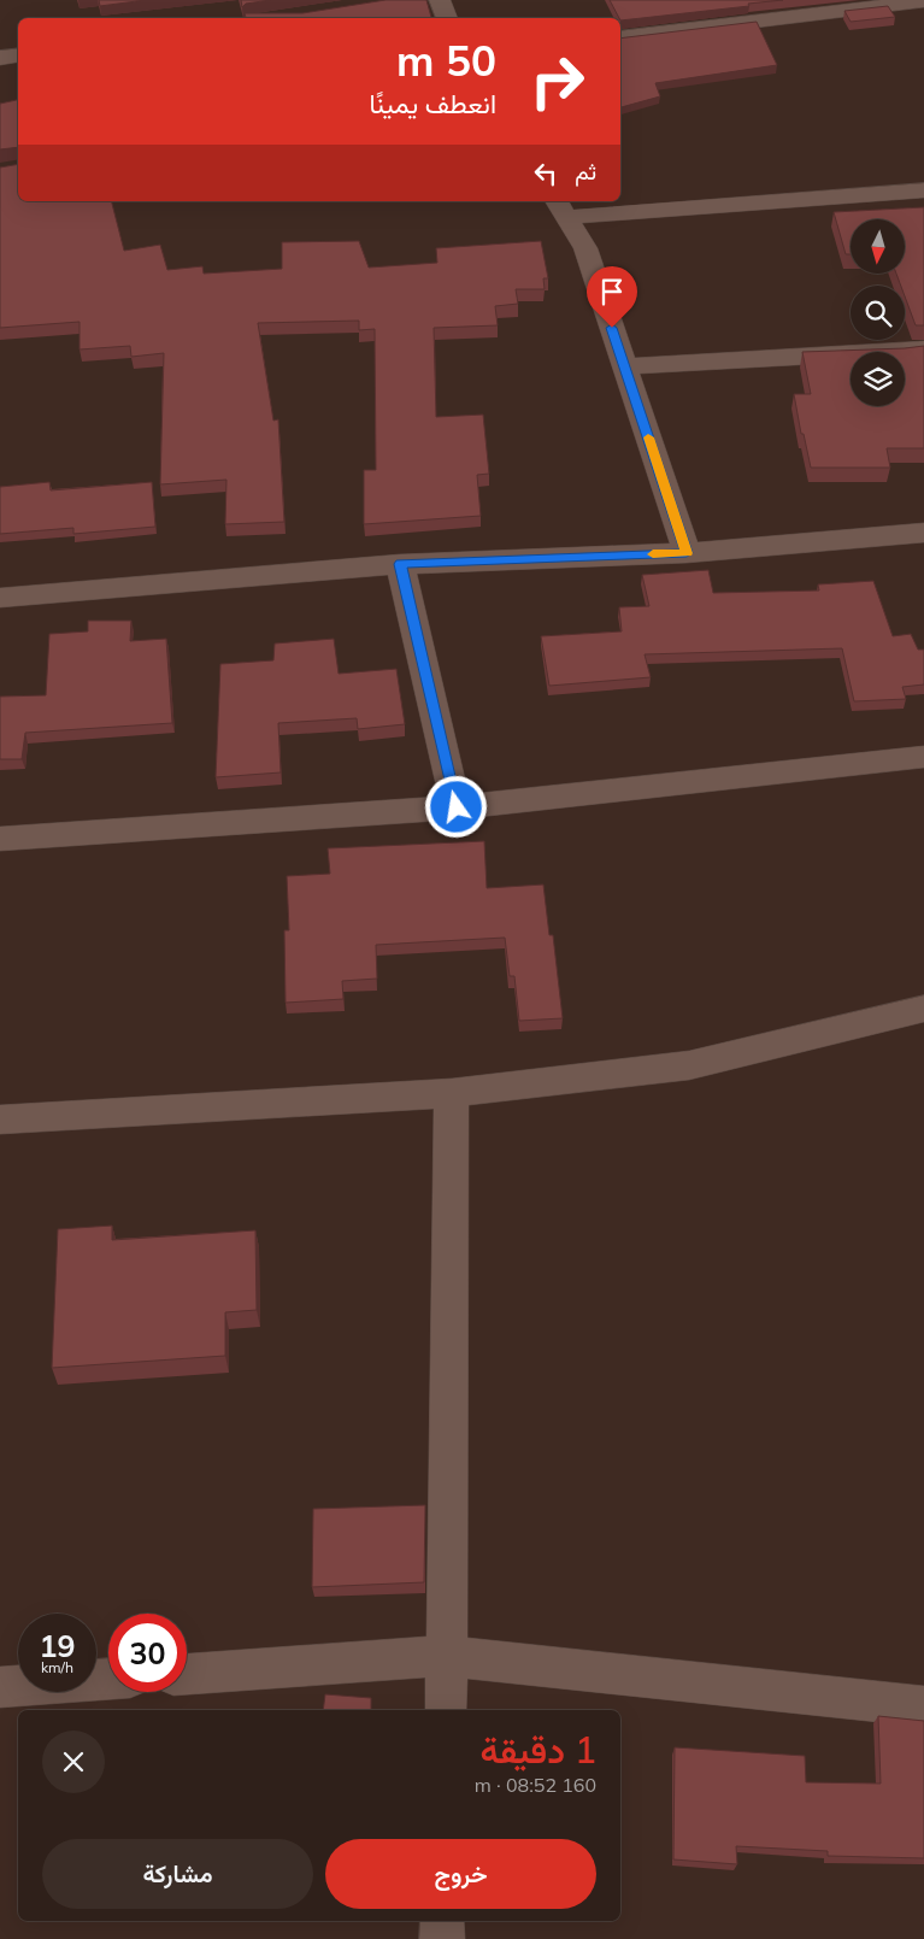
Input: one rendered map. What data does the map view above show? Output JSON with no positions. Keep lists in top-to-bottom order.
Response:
{
  "north": "bottom",
  "page": {
    "turn": ["50 m", "انعطف يمينًا"],
    "then": "ثم",
    "speed": "19 km/h",
    "limit": "30",
    "heading": ["1 دقيقة", "160 m · 08:52"],
    "buttons": ["خروج", "مشاركة"]
  }
}
